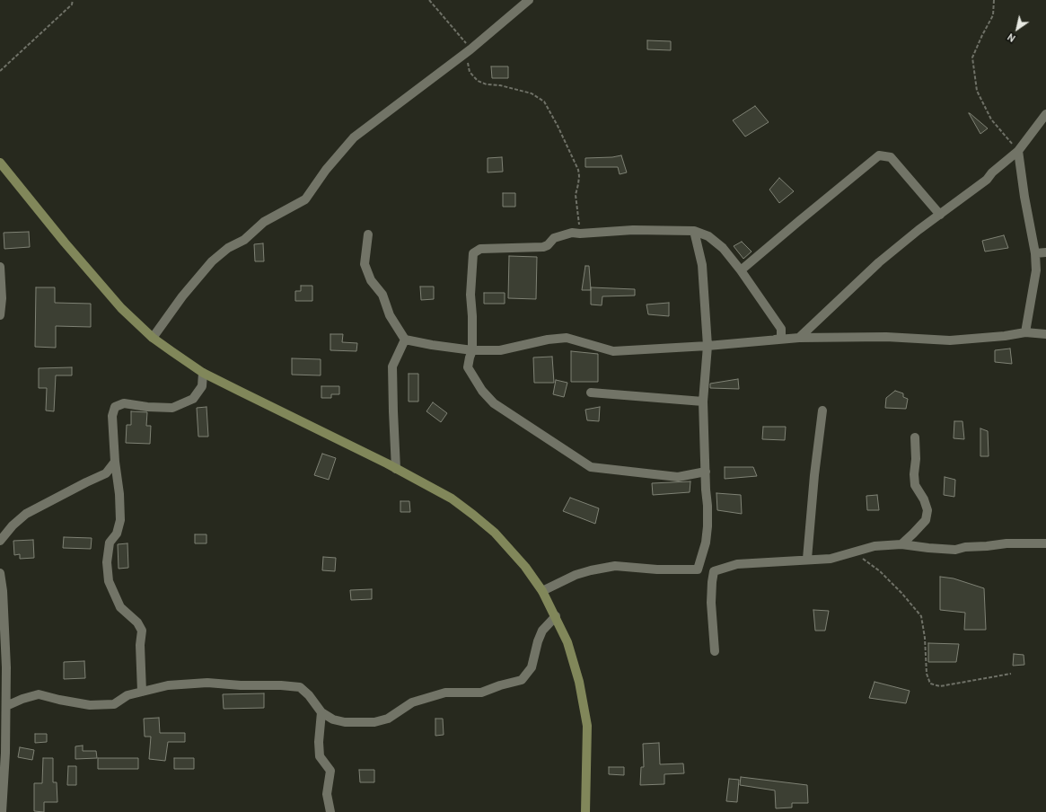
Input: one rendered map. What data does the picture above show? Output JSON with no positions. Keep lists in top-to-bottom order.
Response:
{
  "north": "bottom left"
}
